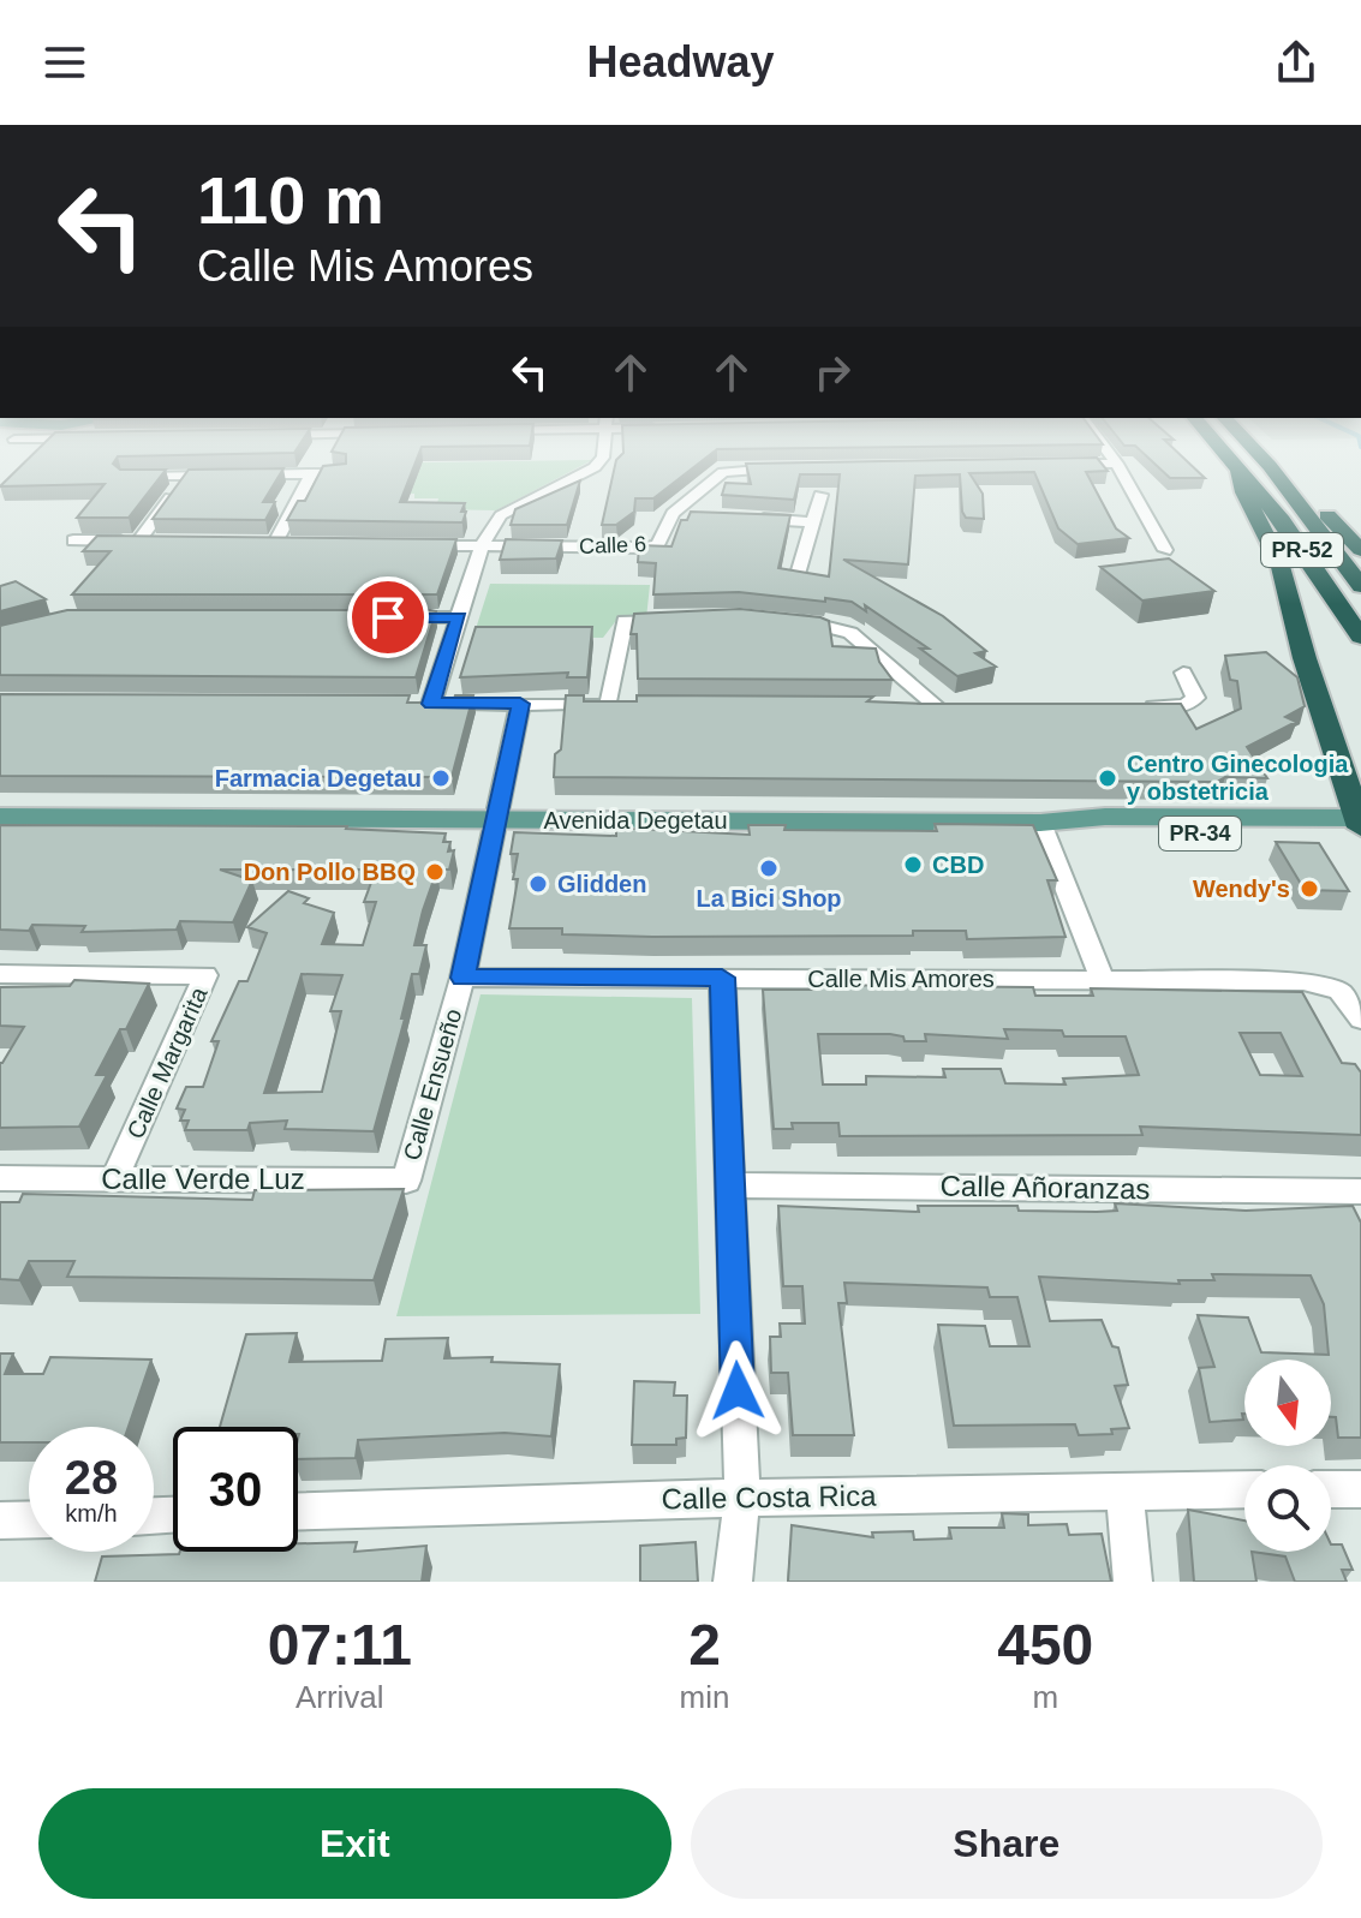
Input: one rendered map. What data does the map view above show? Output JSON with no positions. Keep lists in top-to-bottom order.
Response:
{
  "streets": {
    "highway": ["PR-52"],
    "main road": ["Avenida Degetau", "PR-34"],
    "street": [
      "Calle 6",
      "Calle Mis Amores",
      "Calle Margarita",
      "Calle Ensueño",
      "Calle Verde Luz",
      "Calle Añoranzas",
      "Calle Costa Rica"
    ]
  },
  "crossings": [
    ["Avenida Degetau", "Calle Ensueño"],
    ["Calle Mis Amores", "Calle Ensueño"],
    ["Calle Margarita", "Calle Verde Luz"],
    ["Calle Ensueño", "Calle Verde Luz"]
  ],
  "places": [
    "Farmacia Degetau",
    "Centro Ginecologia y obstetricia",
    "CBD",
    "La Bici Shop",
    "Don Pollo BBQ",
    "Glidden",
    "Wendy's"
  ],
  "north": "bottom",
  "page": {
    "header": "Headway",
    "turn": ["110 m", "Calle Mis Amores"],
    "speed": "28 km/h",
    "limit": "30",
    "eta": [
      "07:11",
      "Arrival",
      "2",
      "min",
      "450",
      "m"
    ],
    "buttons": ["Exit", "Share"]
  }
}
